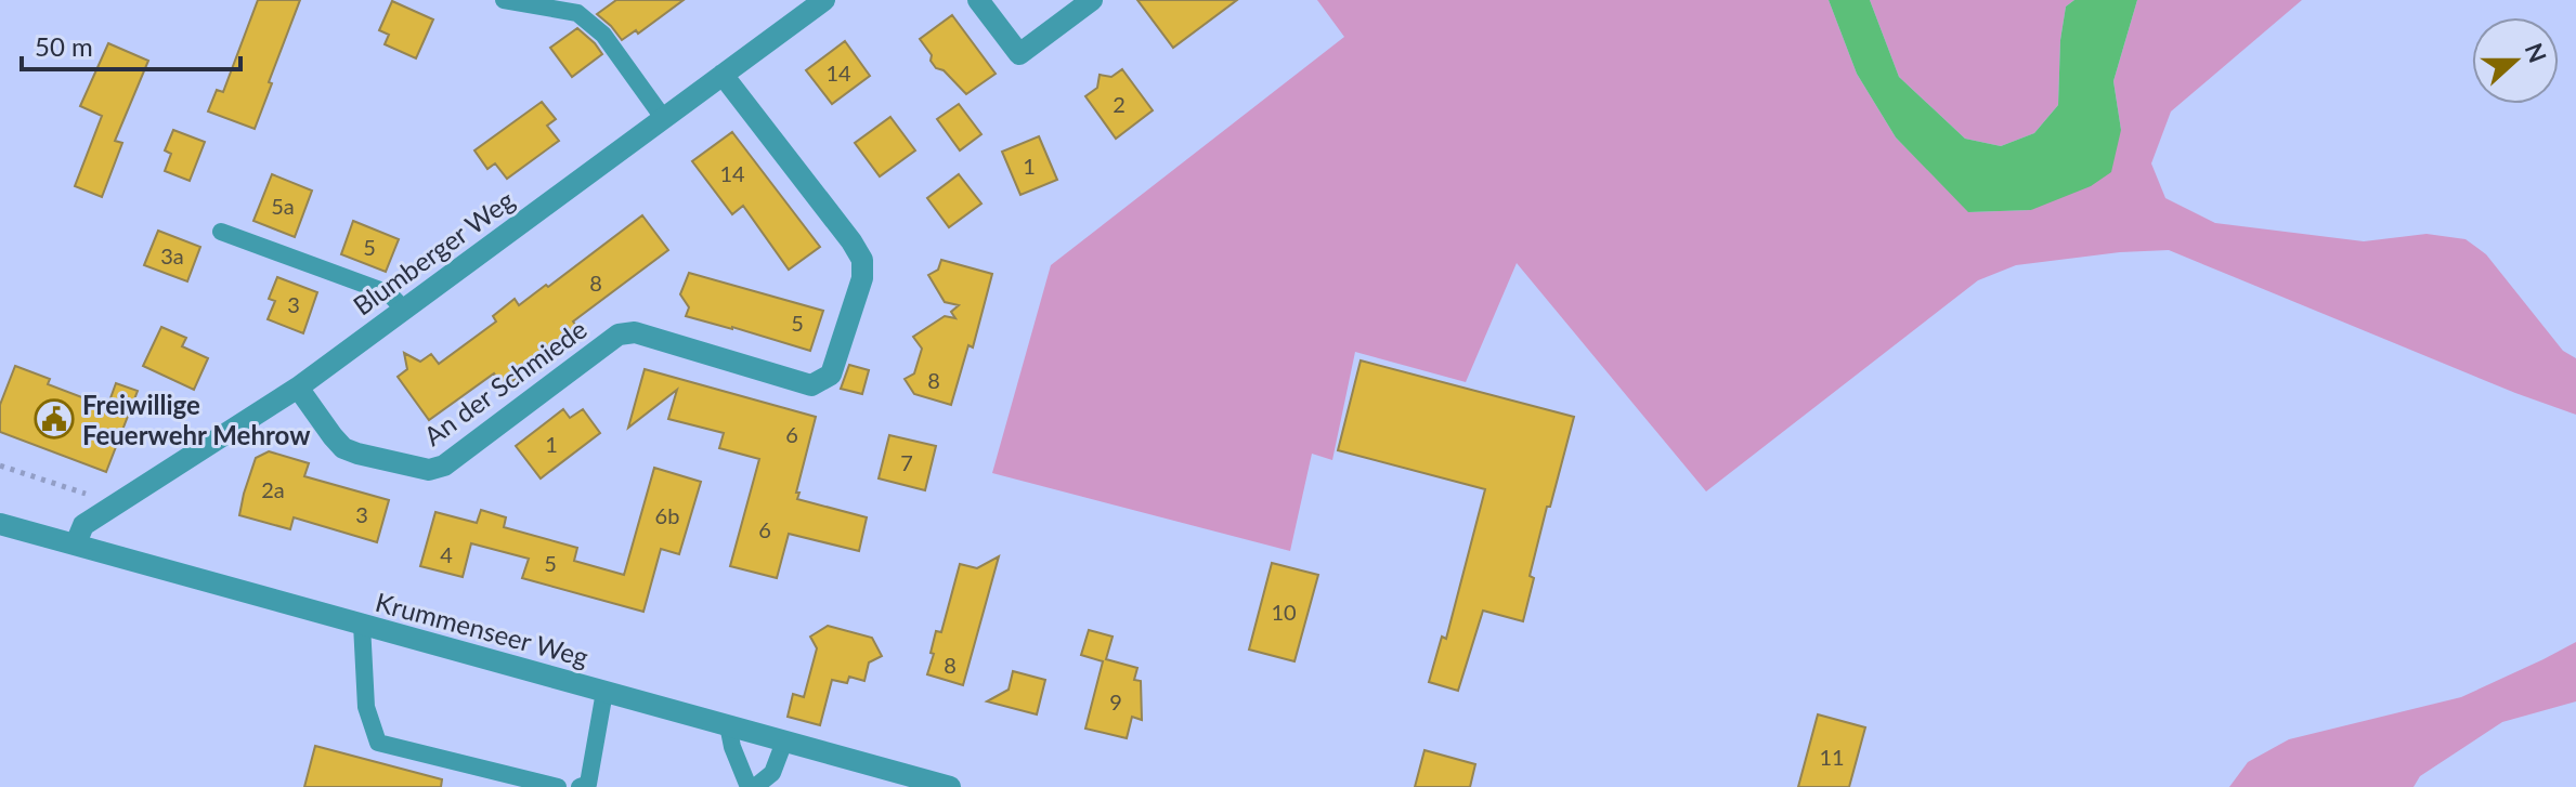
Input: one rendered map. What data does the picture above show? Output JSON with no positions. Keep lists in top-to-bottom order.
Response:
{
  "streets": {
    "street": ["Blumberger Weg", "An der Schmiede", "Krummenseer Weg"]
  },
  "crossings": [
    ["Blumberger Weg", "An der Schmiede"],
    ["Blumberger Weg", "Krummenseer Weg"]
  ],
  "places": {
    "public building": ["Freiwillige Feuerwehr Mehrow"]
  },
  "house_numbers": [
    "14",
    "2",
    "1",
    "14",
    "5a",
    "5",
    "3a",
    "8",
    "3",
    "5",
    "8",
    "6",
    "1",
    "7",
    "2a",
    "3",
    "6b",
    "6",
    "4",
    "5",
    "10",
    "8",
    "9",
    "11"
  ],
  "scale_bar": "50 m",
  "north": "right"
}
